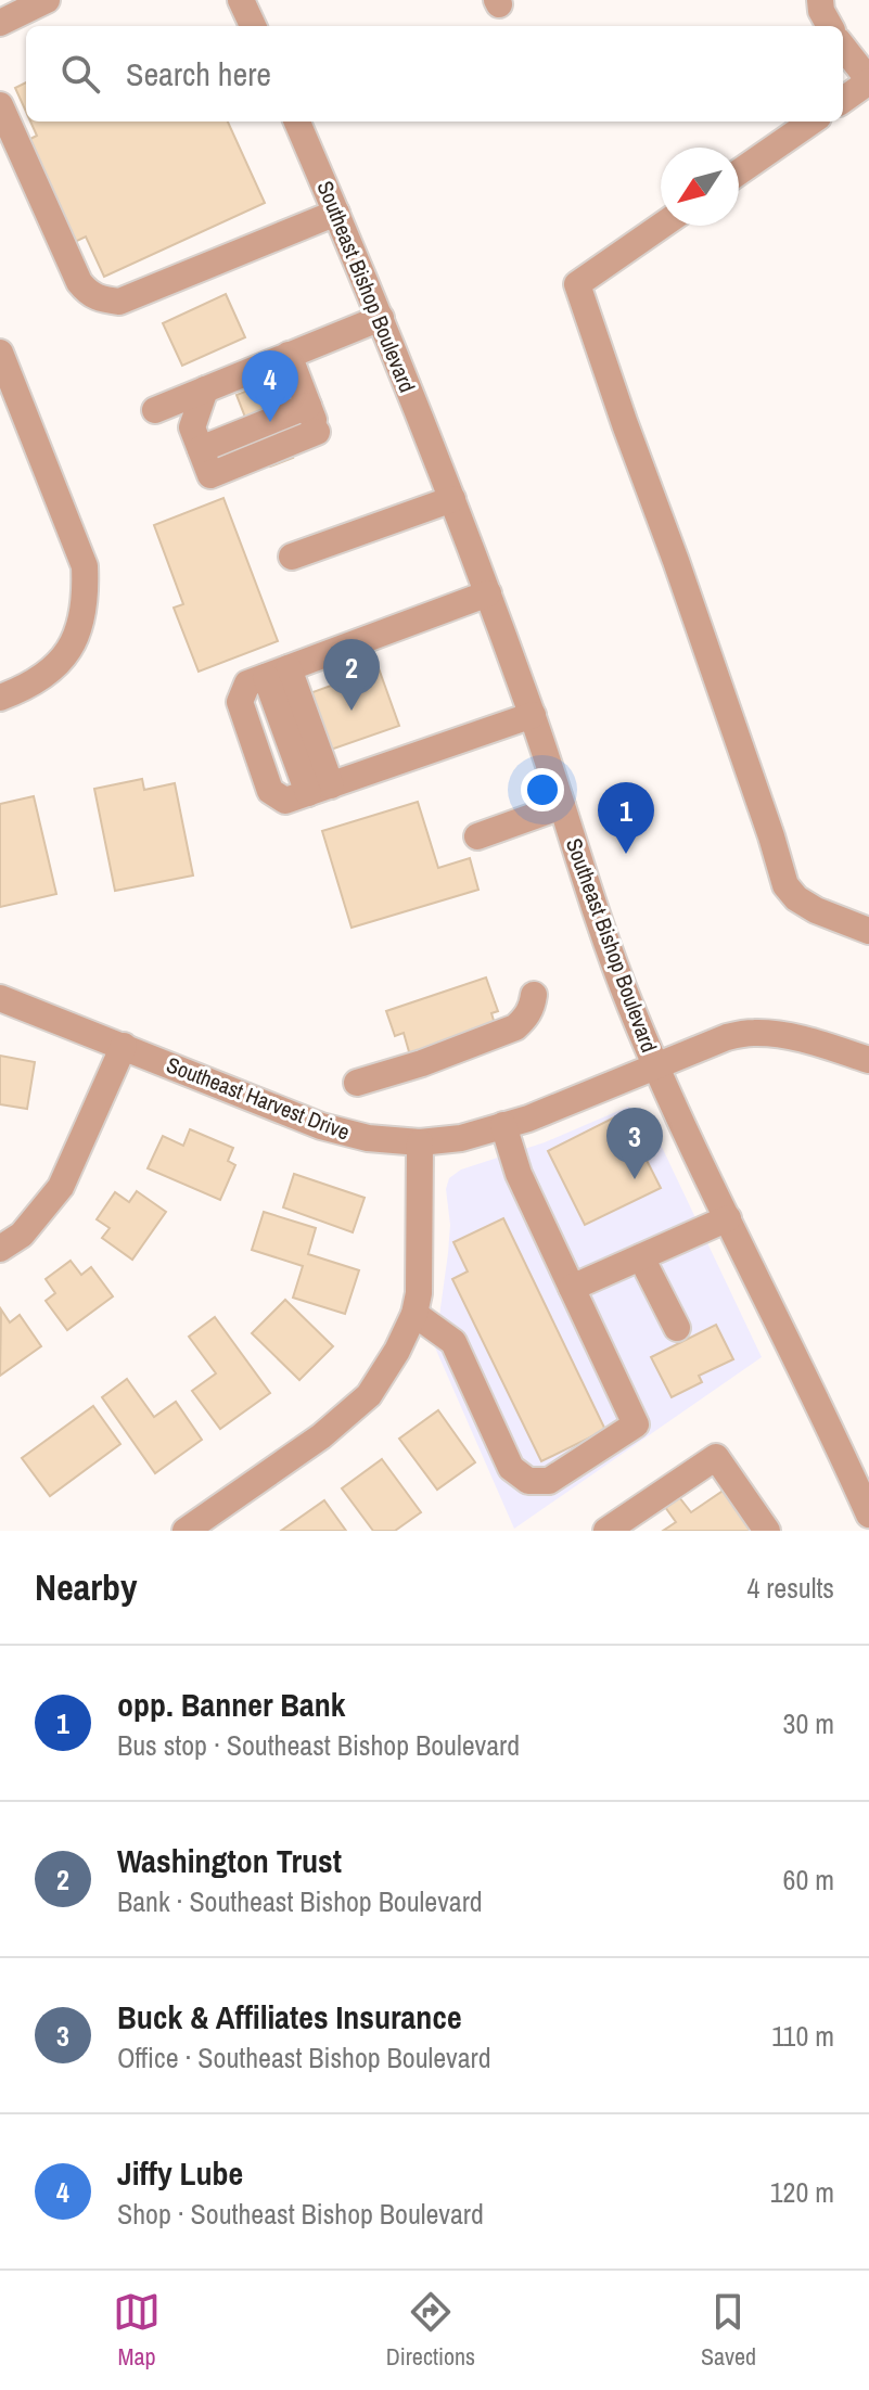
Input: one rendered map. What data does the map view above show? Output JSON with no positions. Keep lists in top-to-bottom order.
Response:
{
  "streets": {
    "street": ["Southeast Bishop Boulevard", "Southeast Harvest Drive"]
  },
  "crossings": [
    ["Southeast Bishop Boulevard", "Southeast Harvest Drive"]
  ],
  "north": "bottom left",
  "page": {
    "search": "Search here",
    "pins": [
      "4",
      "2",
      "1",
      "3"
    ],
    "heading": ["Nearby", "4 results"],
    "list": [
      {
        "mark": "1",
        "name": "opp. Banner Bank",
        "note": "Bus stop · Southeast Bishop Boulevard",
        "value": "30 m"
      },
      {
        "mark": "2",
        "name": "Washington Trust",
        "note": "Bank · Southeast Bishop Boulevard",
        "value": "60 m"
      },
      {
        "mark": "3",
        "name": "Buck & Affiliates Insurance",
        "note": "Office · Southeast Bishop Boulevard",
        "value": "110 m"
      },
      {
        "mark": "4",
        "name": "Jiffy Lube",
        "note": "Shop · Southeast Bishop Boulevard",
        "value": "120 m"
      }
    ],
    "nav": ["Map", "Directions", "Saved"]
  }
}
